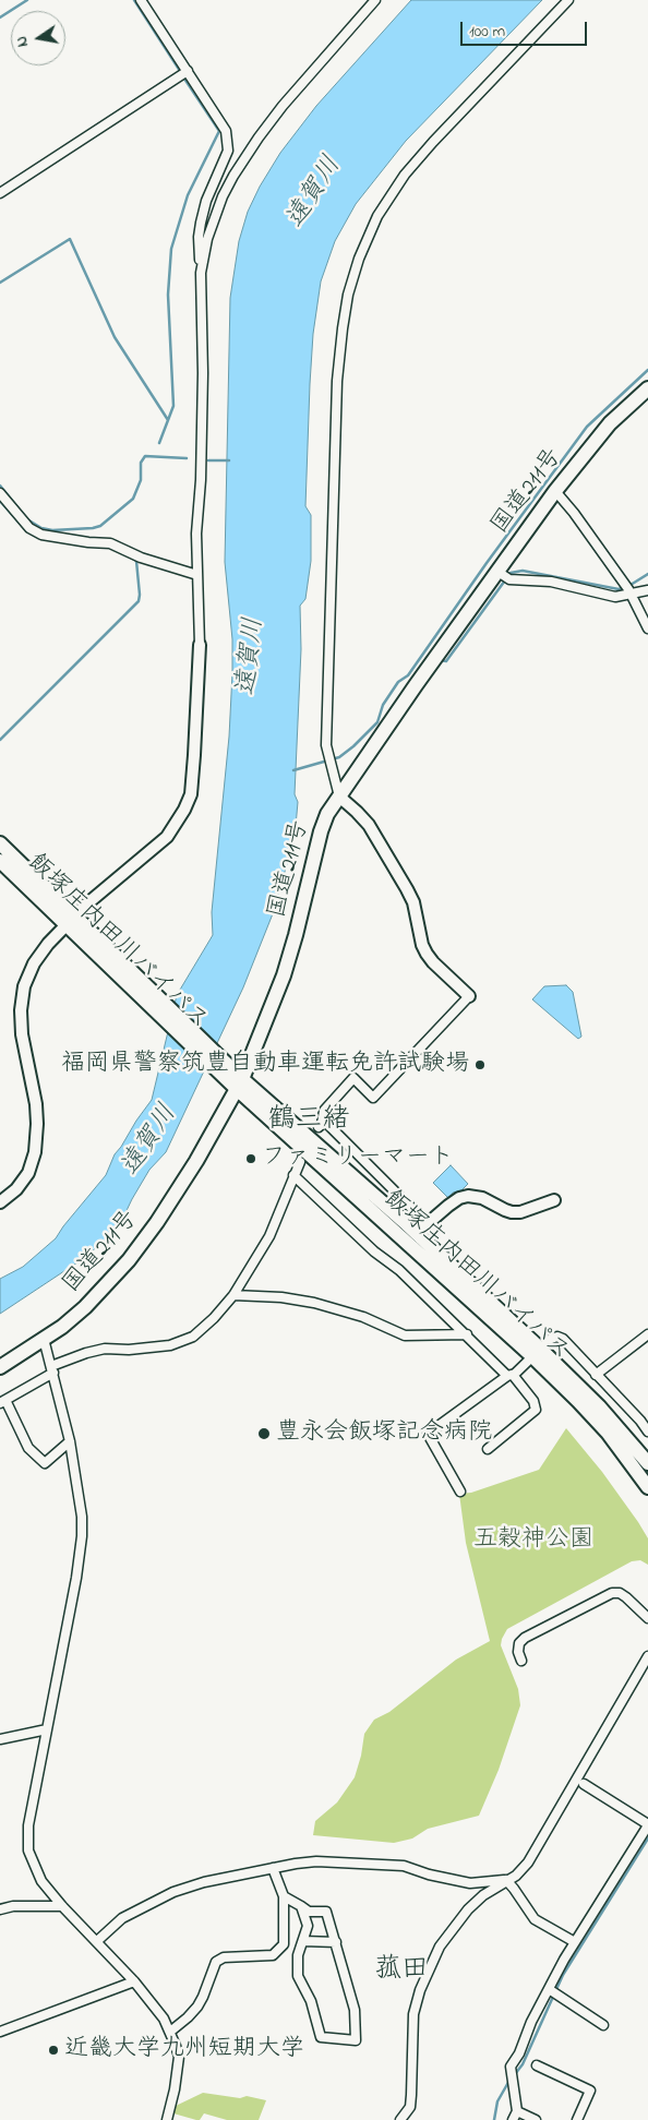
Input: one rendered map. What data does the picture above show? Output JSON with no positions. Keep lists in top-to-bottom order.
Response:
{
  "streets": {
    "highway": ["国道211号", "飯塚庄内田川バイパス"]
  },
  "crossings": [
    ["国道211号", "飯塚庄内田川バイパス"]
  ],
  "districts": ["鶴三緒", "菰田"],
  "water": ["遠賀川"],
  "parks": ["五穀神公園"],
  "places": [
    "福岡県警察筑豊自動車運転免許試験場",
    "ファミリーマート",
    "豊永会飯塚記念病院",
    "近畿大学九州短期大学"
  ],
  "scale_bar": "100 m",
  "north": "left"
}
